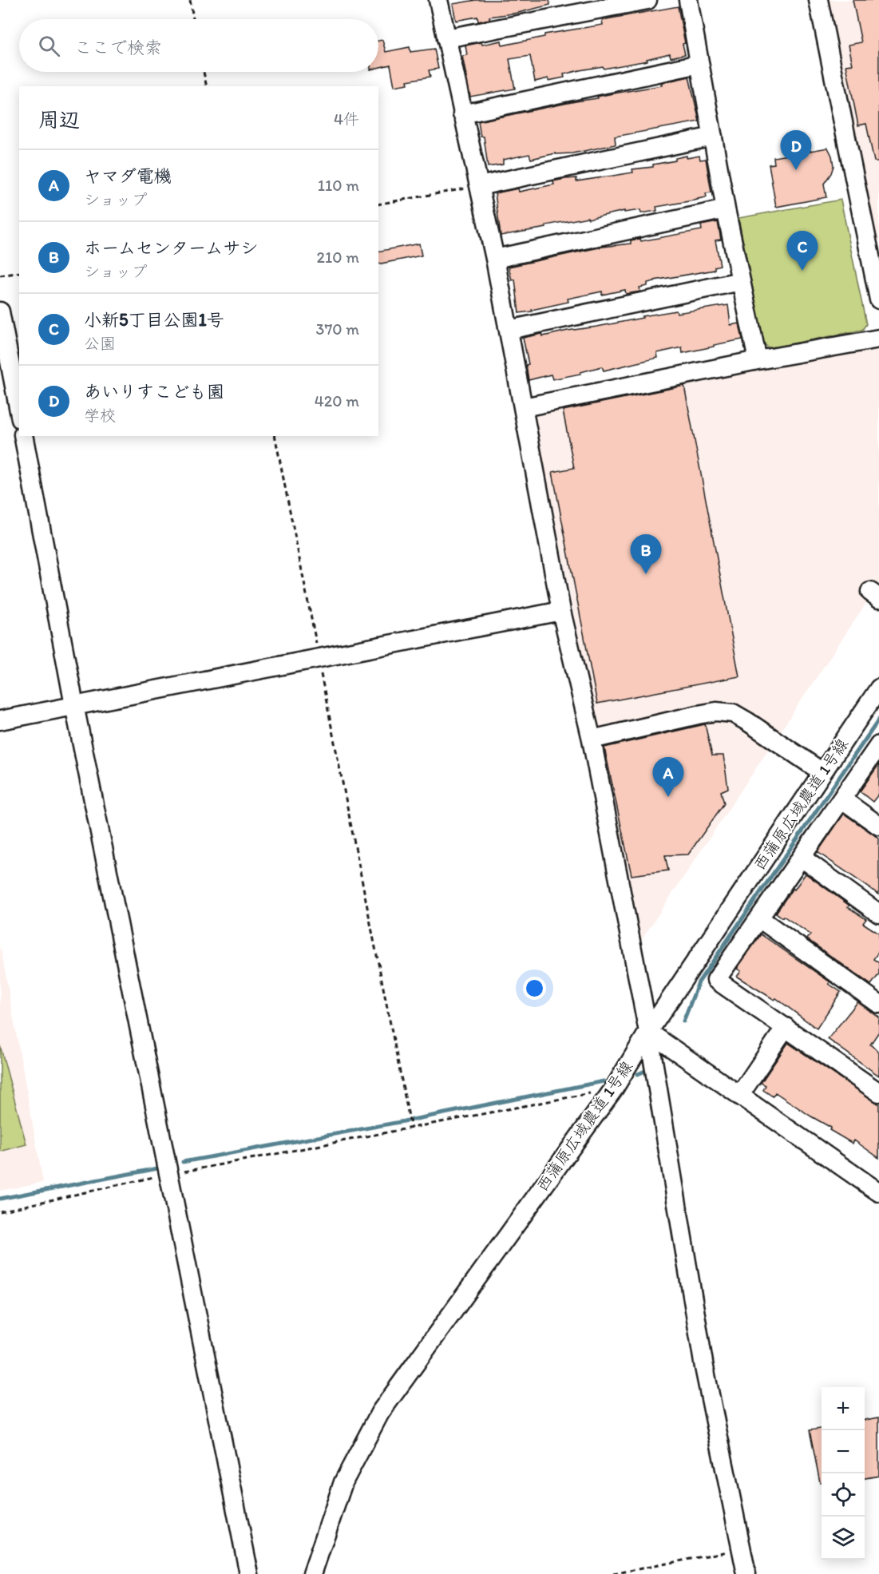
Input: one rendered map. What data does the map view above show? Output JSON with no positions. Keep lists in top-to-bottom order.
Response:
{
  "streets": {
    "street": ["西蒲原広域農道 1号線"]
  },
  "page": {
    "search": "ここで検索",
    "heading": ["周辺", "4件"],
    "pins": [
      "D",
      "C",
      "B",
      "A"
    ],
    "list": [
      {
        "mark": "A",
        "name": "ヤマダ電機",
        "note": "ショップ",
        "value": "110 m"
      },
      {
        "mark": "B",
        "name": "ホームセンタームサシ",
        "note": "ショップ",
        "value": "210 m"
      },
      {
        "mark": "C",
        "name": "小新5丁目公園1号",
        "note": "公園",
        "value": "370 m"
      },
      {
        "mark": "D",
        "name": "あいりすこども園",
        "note": "学校",
        "value": "420 m"
      }
    ],
    "map_buttons": ["+", "−"]
  }
}
